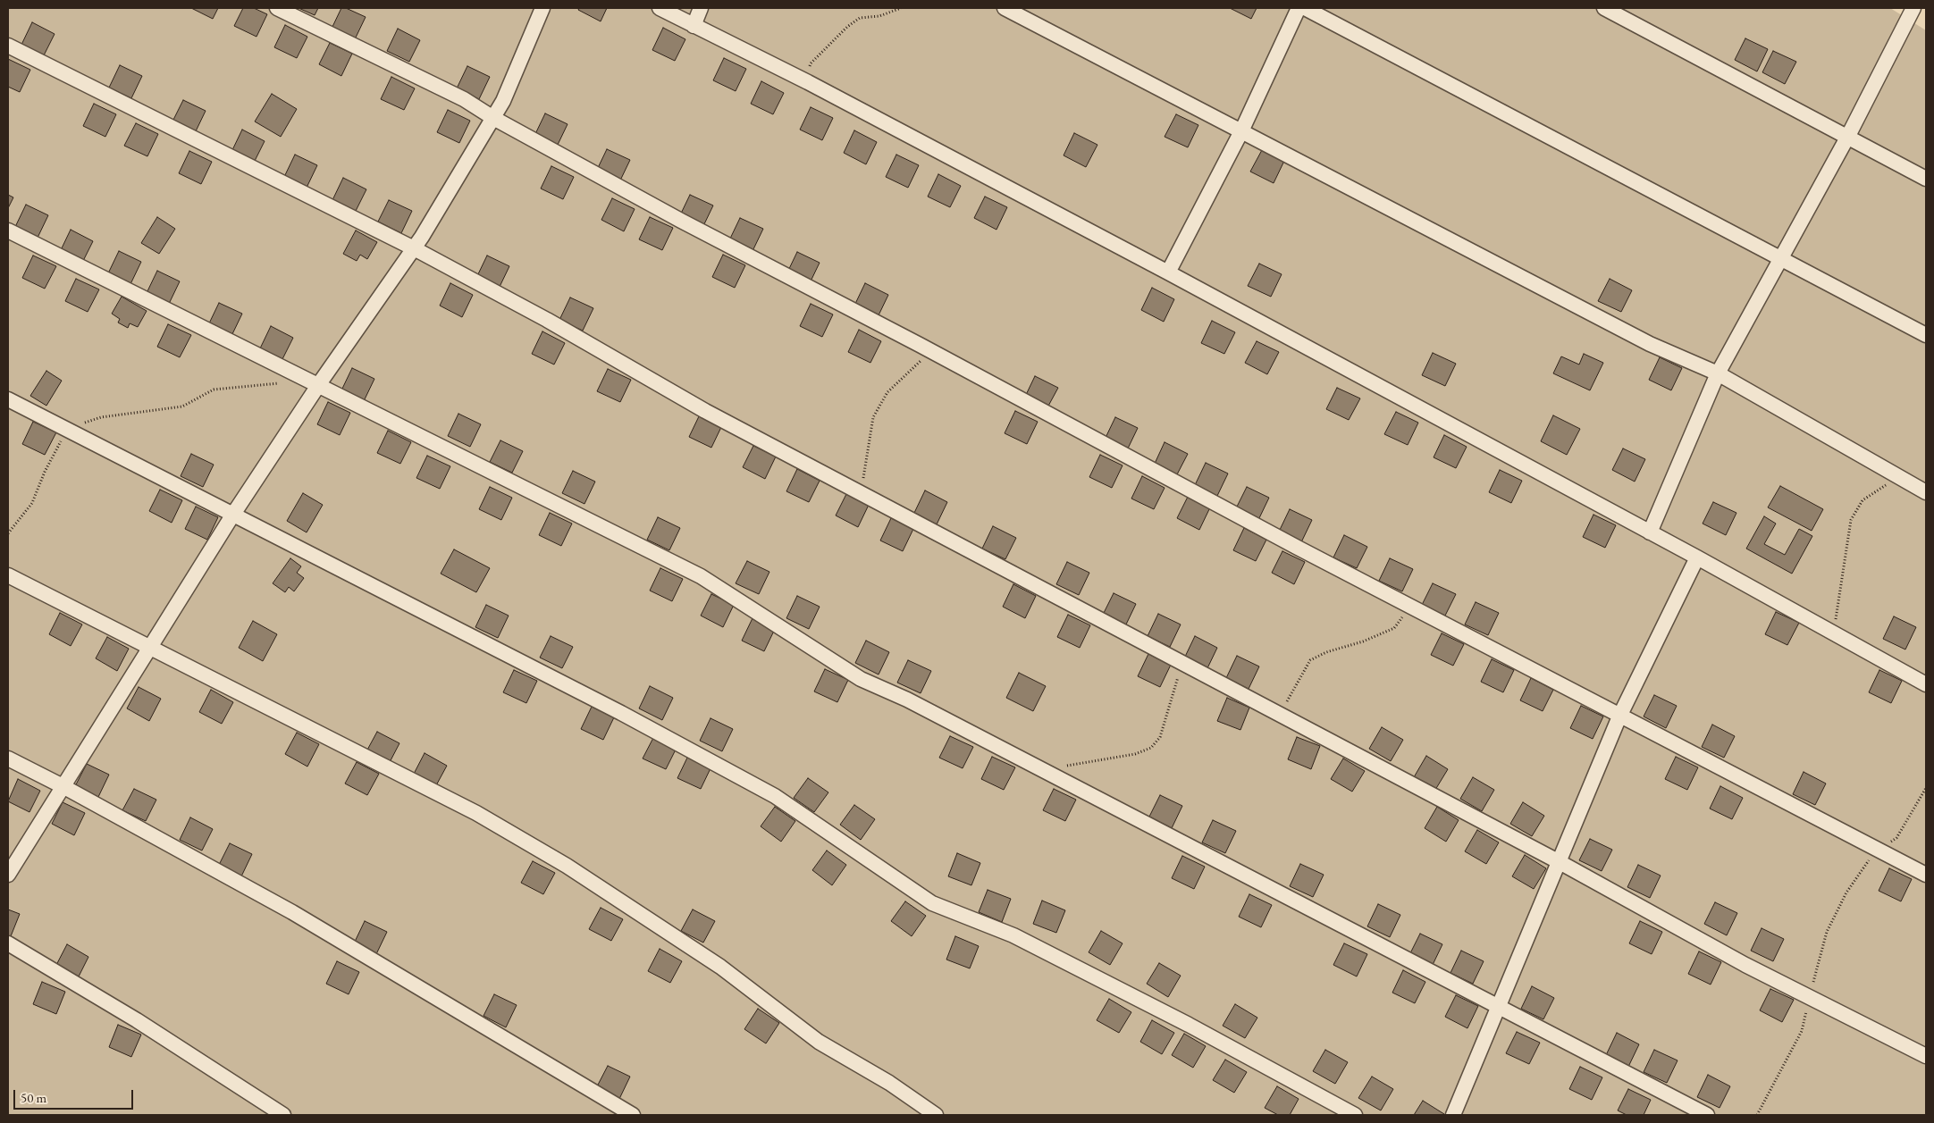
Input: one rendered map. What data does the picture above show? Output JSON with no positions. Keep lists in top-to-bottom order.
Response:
{
  "scale_bar": "50 m"
}
